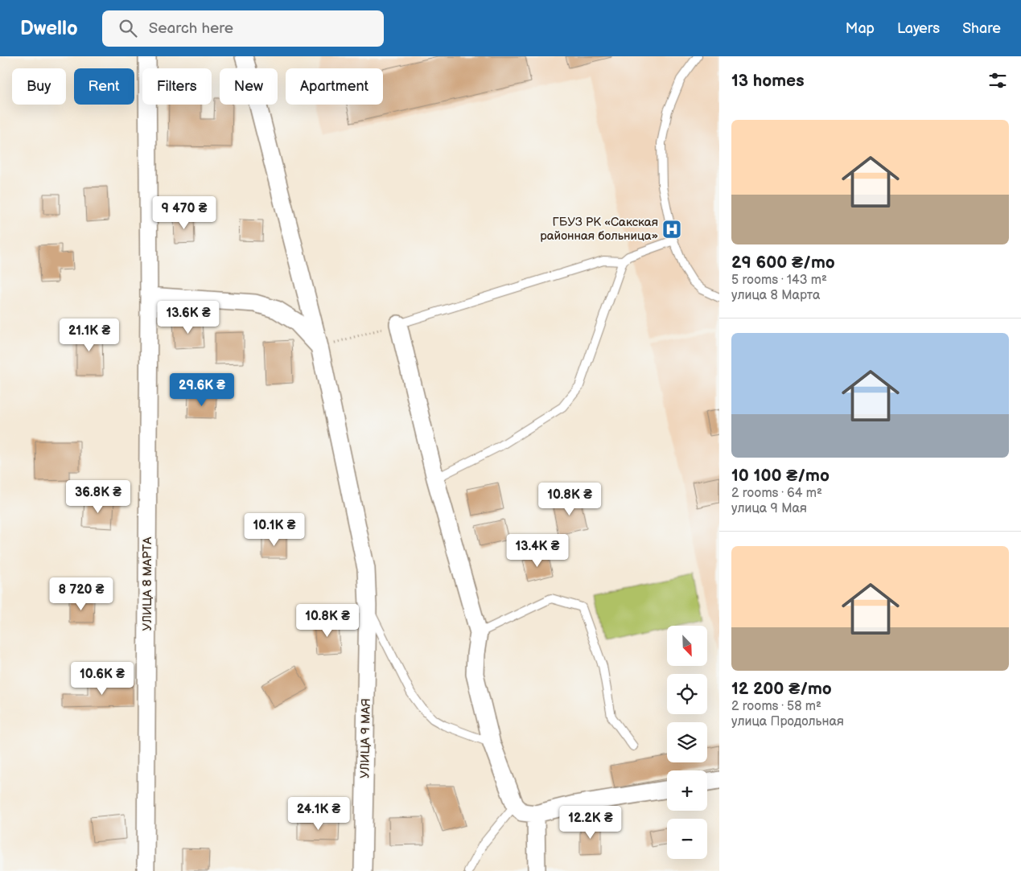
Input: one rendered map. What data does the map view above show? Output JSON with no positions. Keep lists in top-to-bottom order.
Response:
{
  "streets": {
    "street": ["УЛИЦА 8 МАРТА", "УЛИЦА 9 МАЯ"]
  },
  "places": {
    "hospital": ["ГБУЗ РК «Сакская районная больница»"]
  },
  "north": "bottom right",
  "page": {
    "header": "Dwello",
    "search": "Search here",
    "nav": ["Map", "Layers", "Share"],
    "heading": "13 homes",
    "chip": [
      "Buy",
      "Rent",
      "Filters",
      "New",
      "Apartment"
    ],
    "list": [
      {
        "name": "29 600 ₴/mo",
        "note": "5 rooms · 143 m² · улица 8 Марта"
      },
      {
        "name": "10 100 ₴/mo",
        "note": "2 rooms · 64 m² · улица 9 Мая"
      },
      {
        "name": "12 200 ₴/mo",
        "note": "2 rooms · 58 m² · улица Продольная"
      }
    ],
    "price": [
      "9 470 ₴",
      "13.6K ₴",
      "21.1K ₴",
      "29.6K ₴",
      "36.8K ₴",
      "10.8K ₴",
      "10.1K ₴",
      "13.4K ₴",
      "8 720 ₴",
      "10.8K ₴",
      "10.6K ₴",
      "24.1K ₴",
      "12.2K ₴"
    ],
    "map_buttons": ["+", "−"]
  }
}
